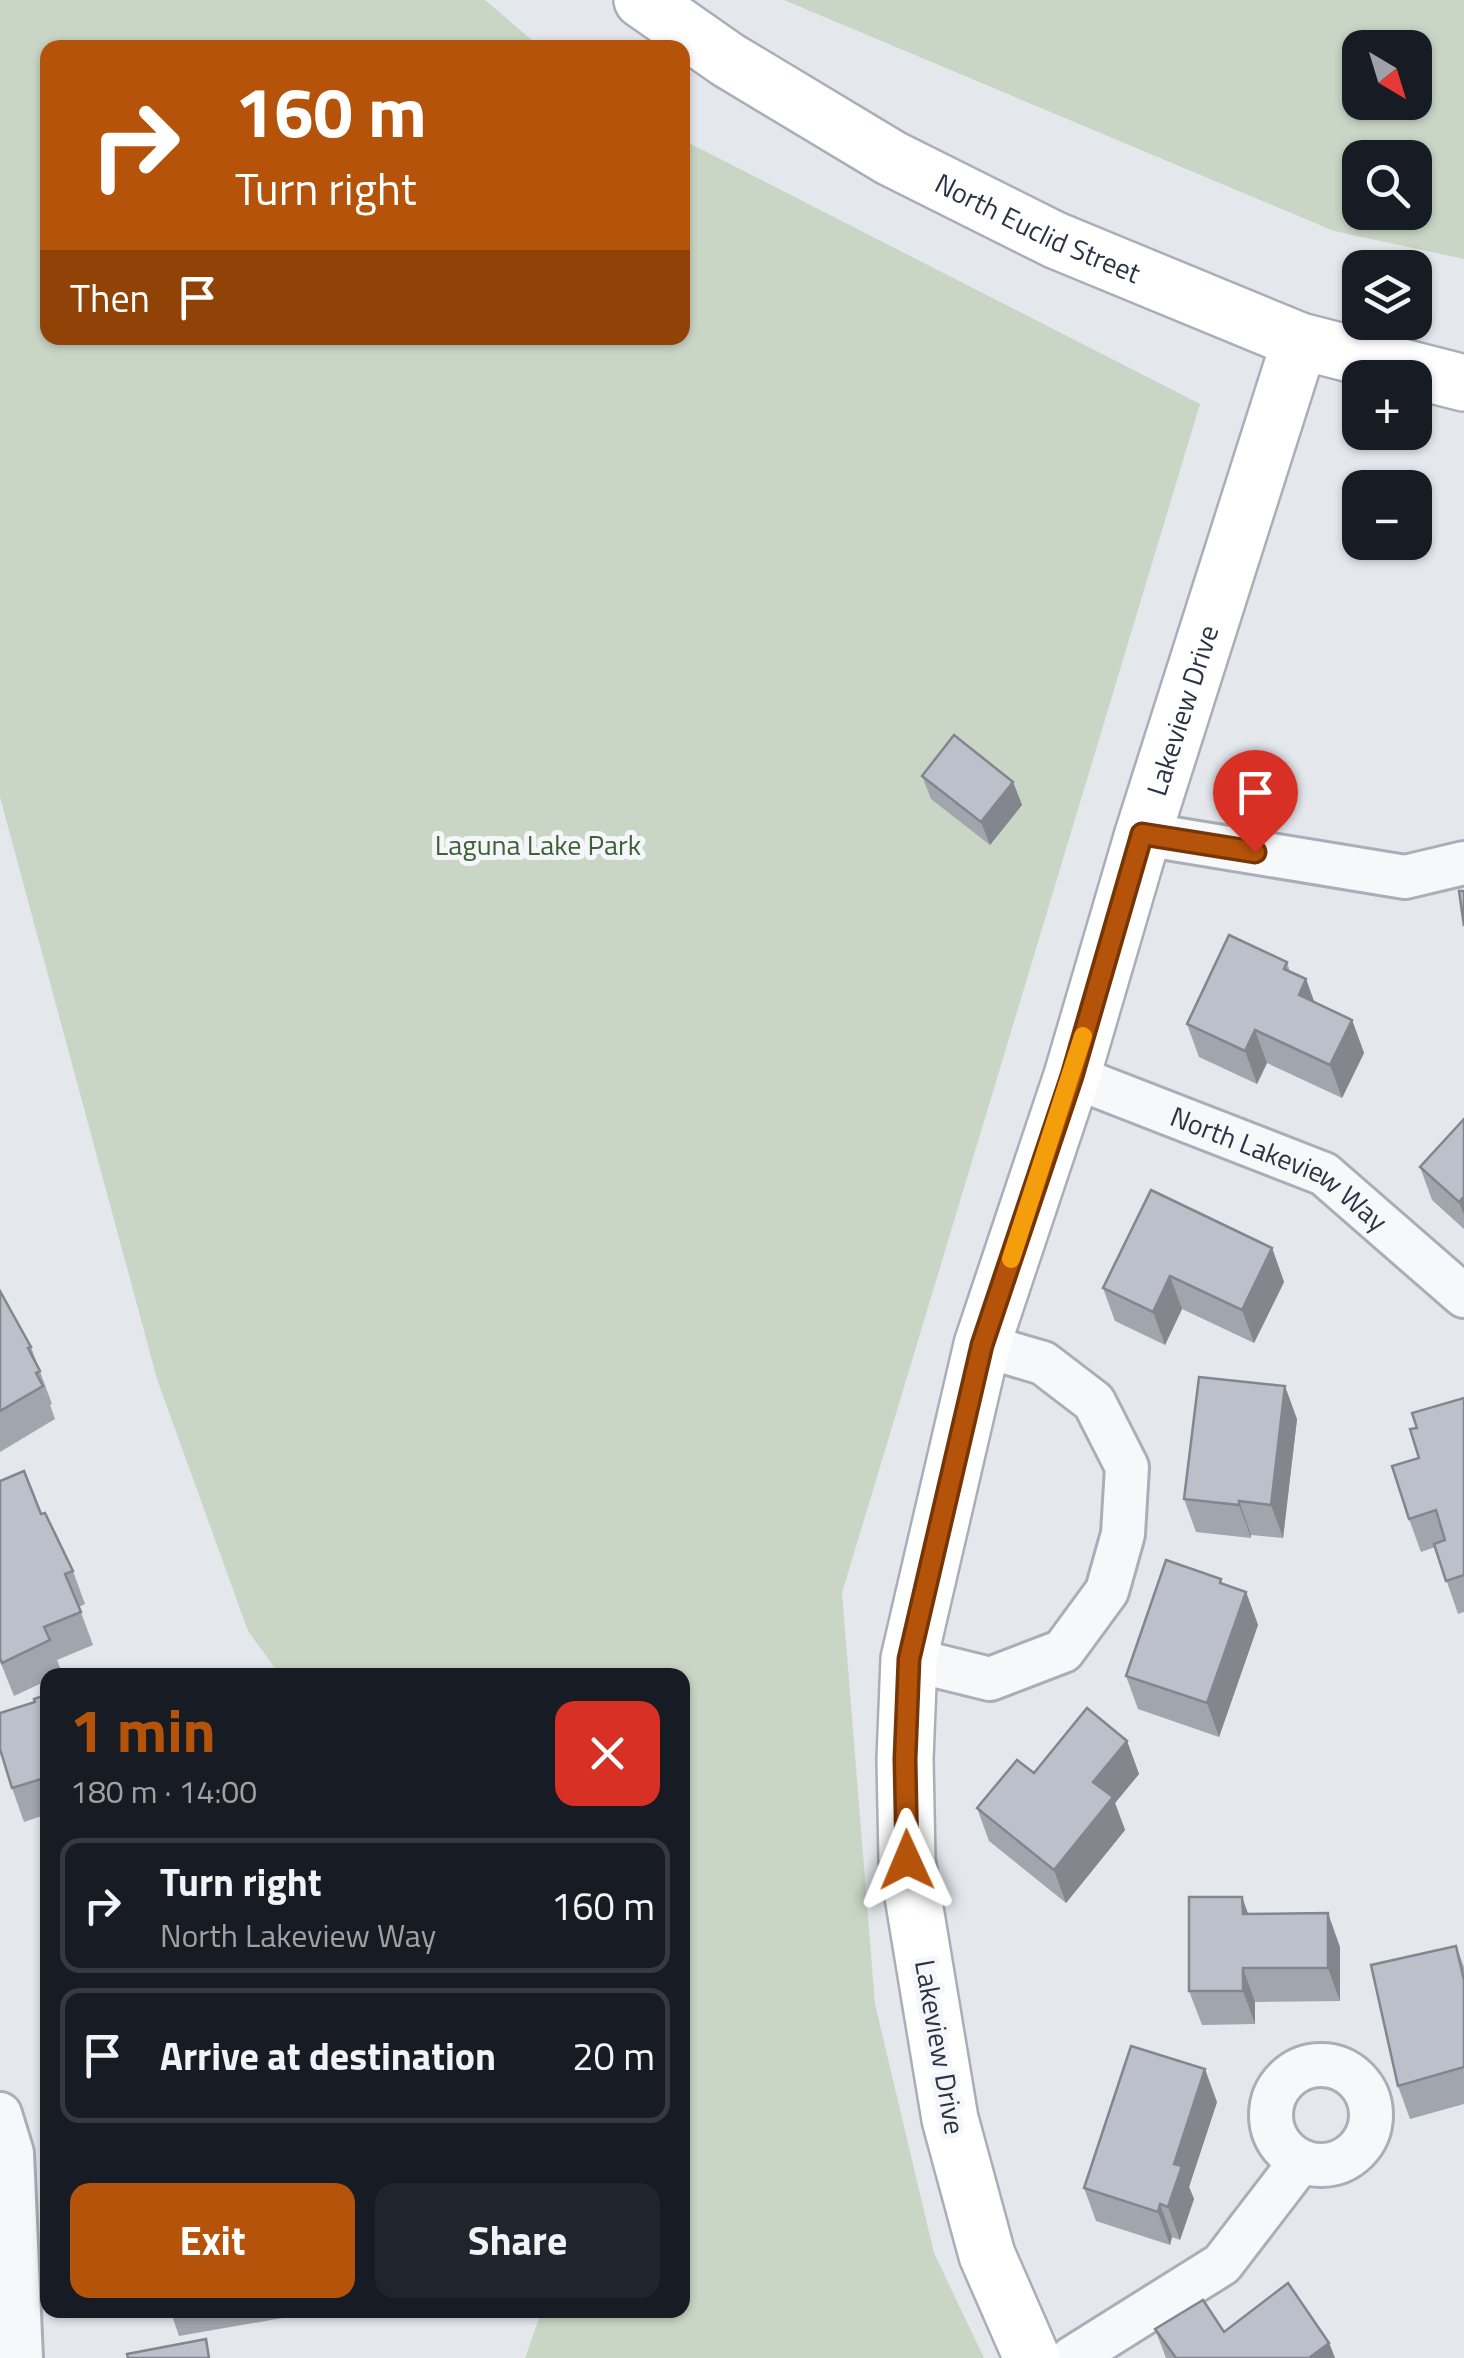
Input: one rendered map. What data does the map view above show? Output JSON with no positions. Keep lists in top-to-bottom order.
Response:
{
  "streets": {
    "street": ["North Euclid Street", "Lakeview Drive", "North Lakeview Way"]
  },
  "crossings": [
    ["North Euclid Street", "Lakeview Drive"],
    ["Lakeview Drive", "North Lakeview Way"]
  ],
  "parks": ["Laguna Lake Park"],
  "north": "bottom right",
  "page": {
    "map_buttons": ["+", "−"],
    "turn": ["160 m", "Turn right"],
    "then": "Then",
    "heading": ["1 min", "180 m · 14:00"],
    "list": [
      {
        "name": "Turn right",
        "note": "North Lakeview Way",
        "value": "160 m"
      },
      {
        "name": "Arrive at destination",
        "value": "20 m"
      }
    ],
    "buttons": ["Exit", "Share"]
  }
}
